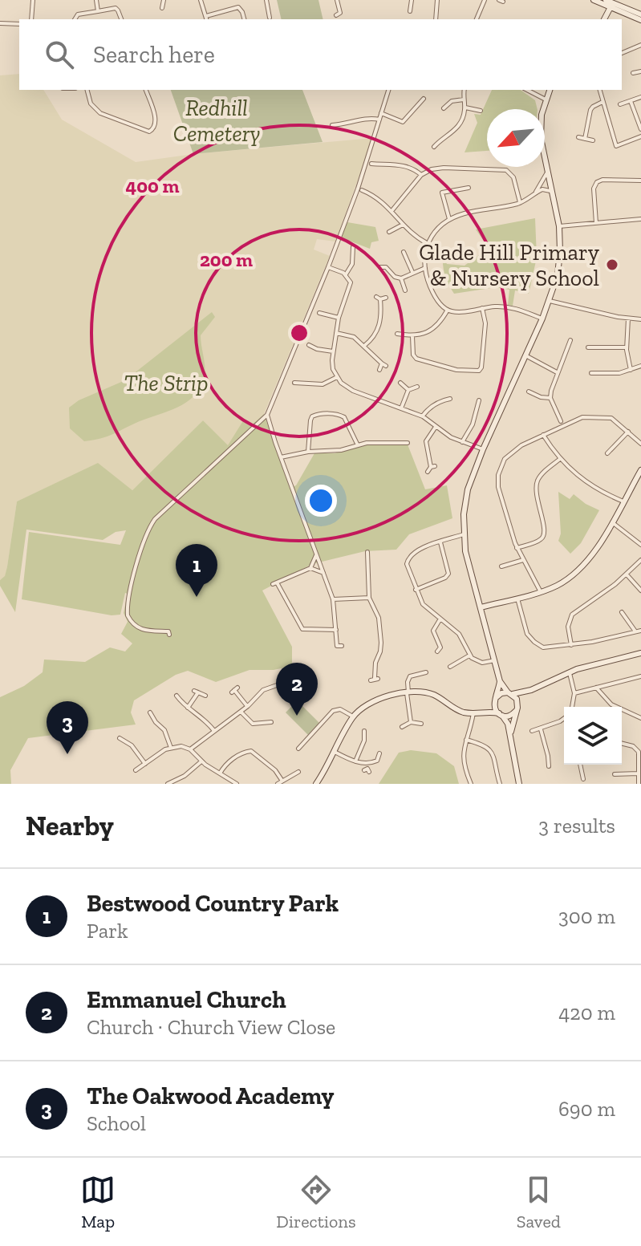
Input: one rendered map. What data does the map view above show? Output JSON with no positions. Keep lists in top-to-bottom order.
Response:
{
  "parks": ["Redhill Cemetery", "The Strip"],
  "places": ["Glade Hill Primary & Nursery School"],
  "north": "bottom left",
  "page": {
    "search": "Search here",
    "pins": ["1", "2", "3"],
    "heading": ["Nearby", "3 results"],
    "list": [
      {
        "mark": "1",
        "name": "Bestwood Country Park",
        "note": "Park",
        "value": "300 m"
      },
      {
        "mark": "2",
        "name": "Emmanuel Church",
        "note": "Church · Church View Close",
        "value": "420 m"
      },
      {
        "mark": "3",
        "name": "The Oakwood Academy",
        "note": "School",
        "value": "690 m"
      }
    ],
    "nav": ["Map", "Directions", "Saved"]
  },
  "rings": ["400 m", "200 m"]
}
